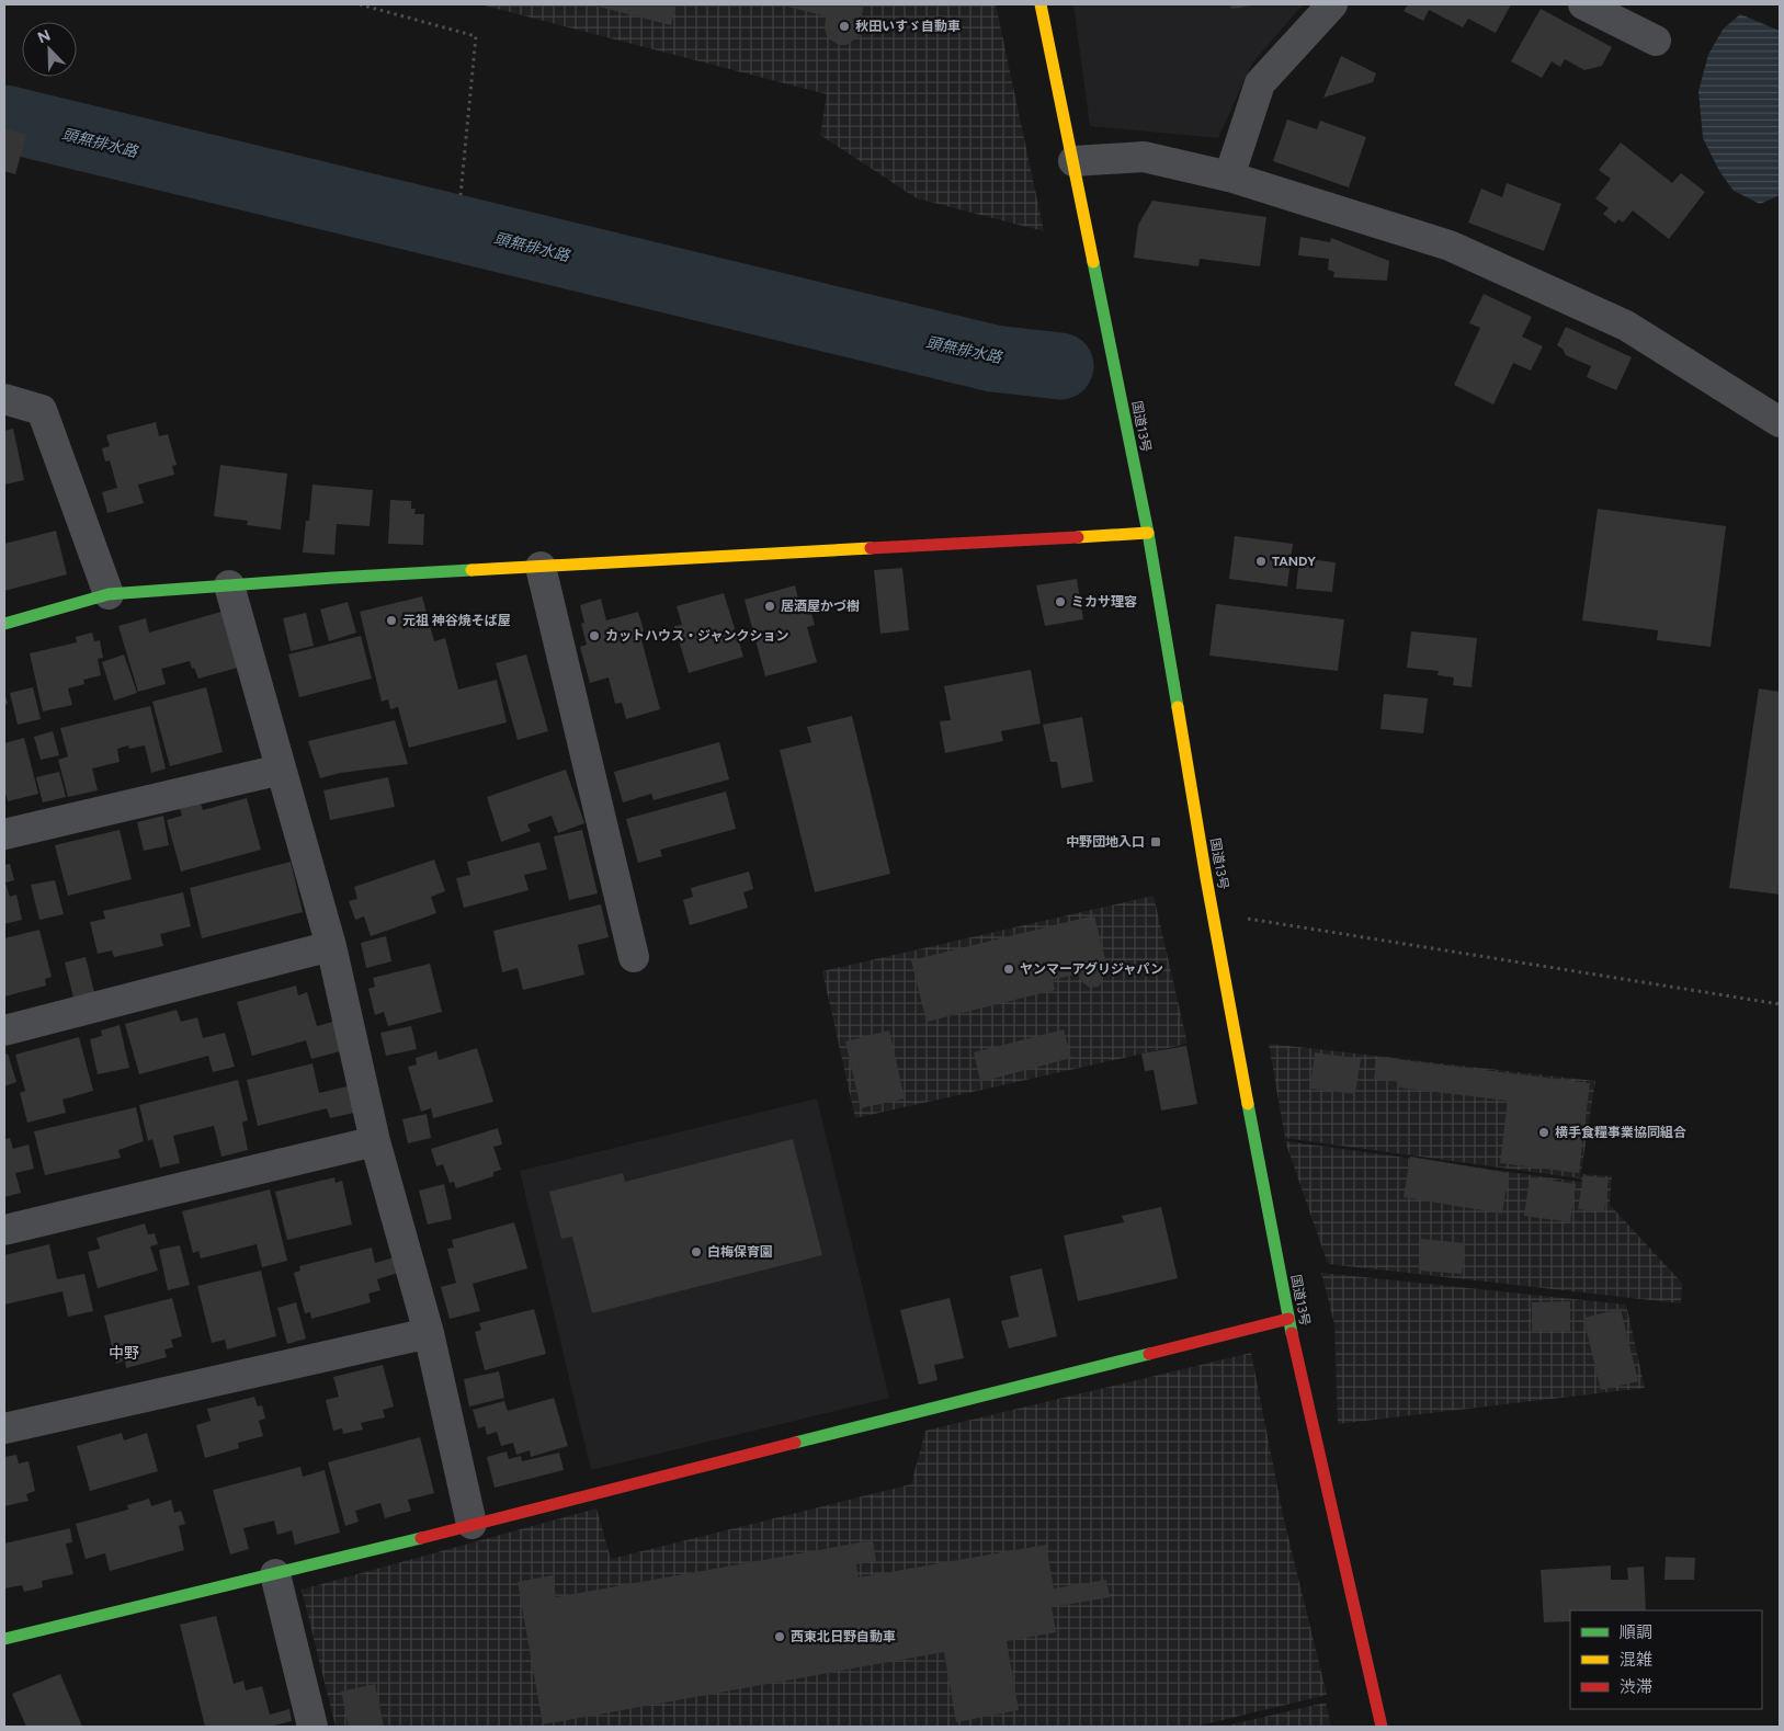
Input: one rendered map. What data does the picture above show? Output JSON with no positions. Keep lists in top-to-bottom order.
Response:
{
  "streets": {
    "main road": ["国道13号"]
  },
  "districts": ["中野"],
  "water": ["頭無排水路"],
  "places": {
    "other": [
      "秋田いすゞ自動車",
      "TANDY",
      "ミカサ理容",
      "居酒屋かづ樹",
      "元祖 神谷焼そば屋",
      "カットハウス・ジャンクション",
      "ヤンマーアグリジャパン",
      "横手食糧事業協同組合",
      "白梅保育園",
      "西東北日野自動車"
    ],
    "transit": ["中野団地入口"]
  },
  "legend": ["順調", "混雑", "渋滞"],
  "north": "top left"
}
